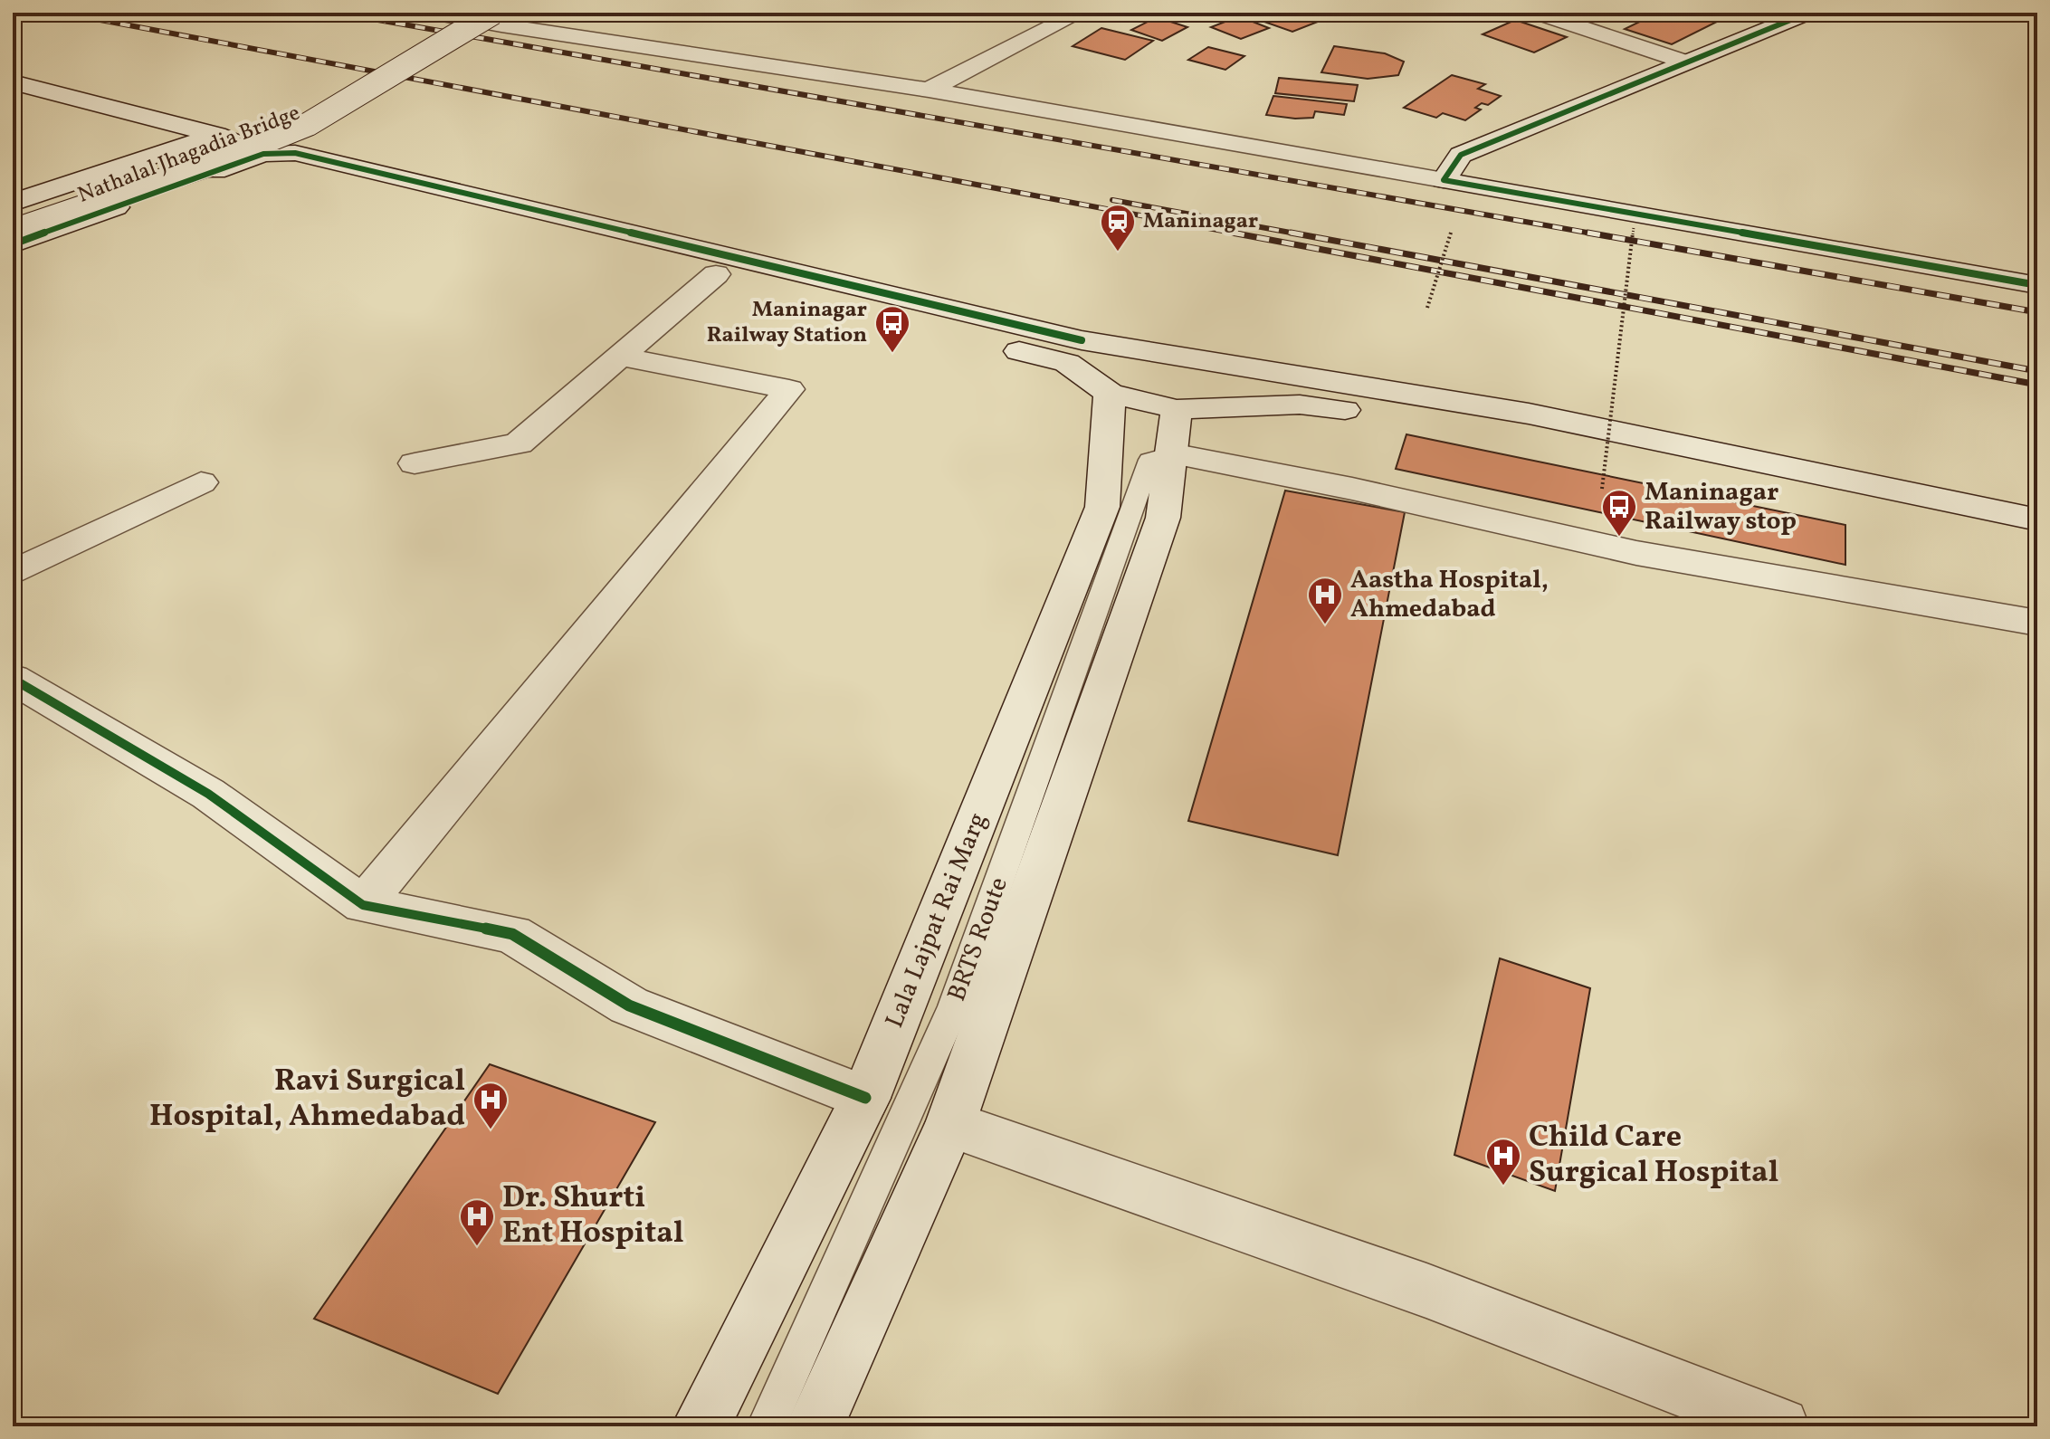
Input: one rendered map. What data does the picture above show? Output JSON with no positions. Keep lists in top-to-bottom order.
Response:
{
  "streets": {
    "street": ["Nathalal Jhagadia Bridge", "Lala Lajpat Rai Marg"],
    "lane": ["BRTS Route"]
  },
  "places": {
    "station": ["Maninagar"],
    "bus stop": ["Maninagar Railway Station", "Maninagar Railway stop"],
    "hospital": [
      "Aastha Hospital, Ahmedabad",
      "Ravi Surgical Hospital, Ahmedabad",
      "Child Care Surgical Hospital",
      "Dr. Shurti Ent Hospital"
    ]
  }
}
